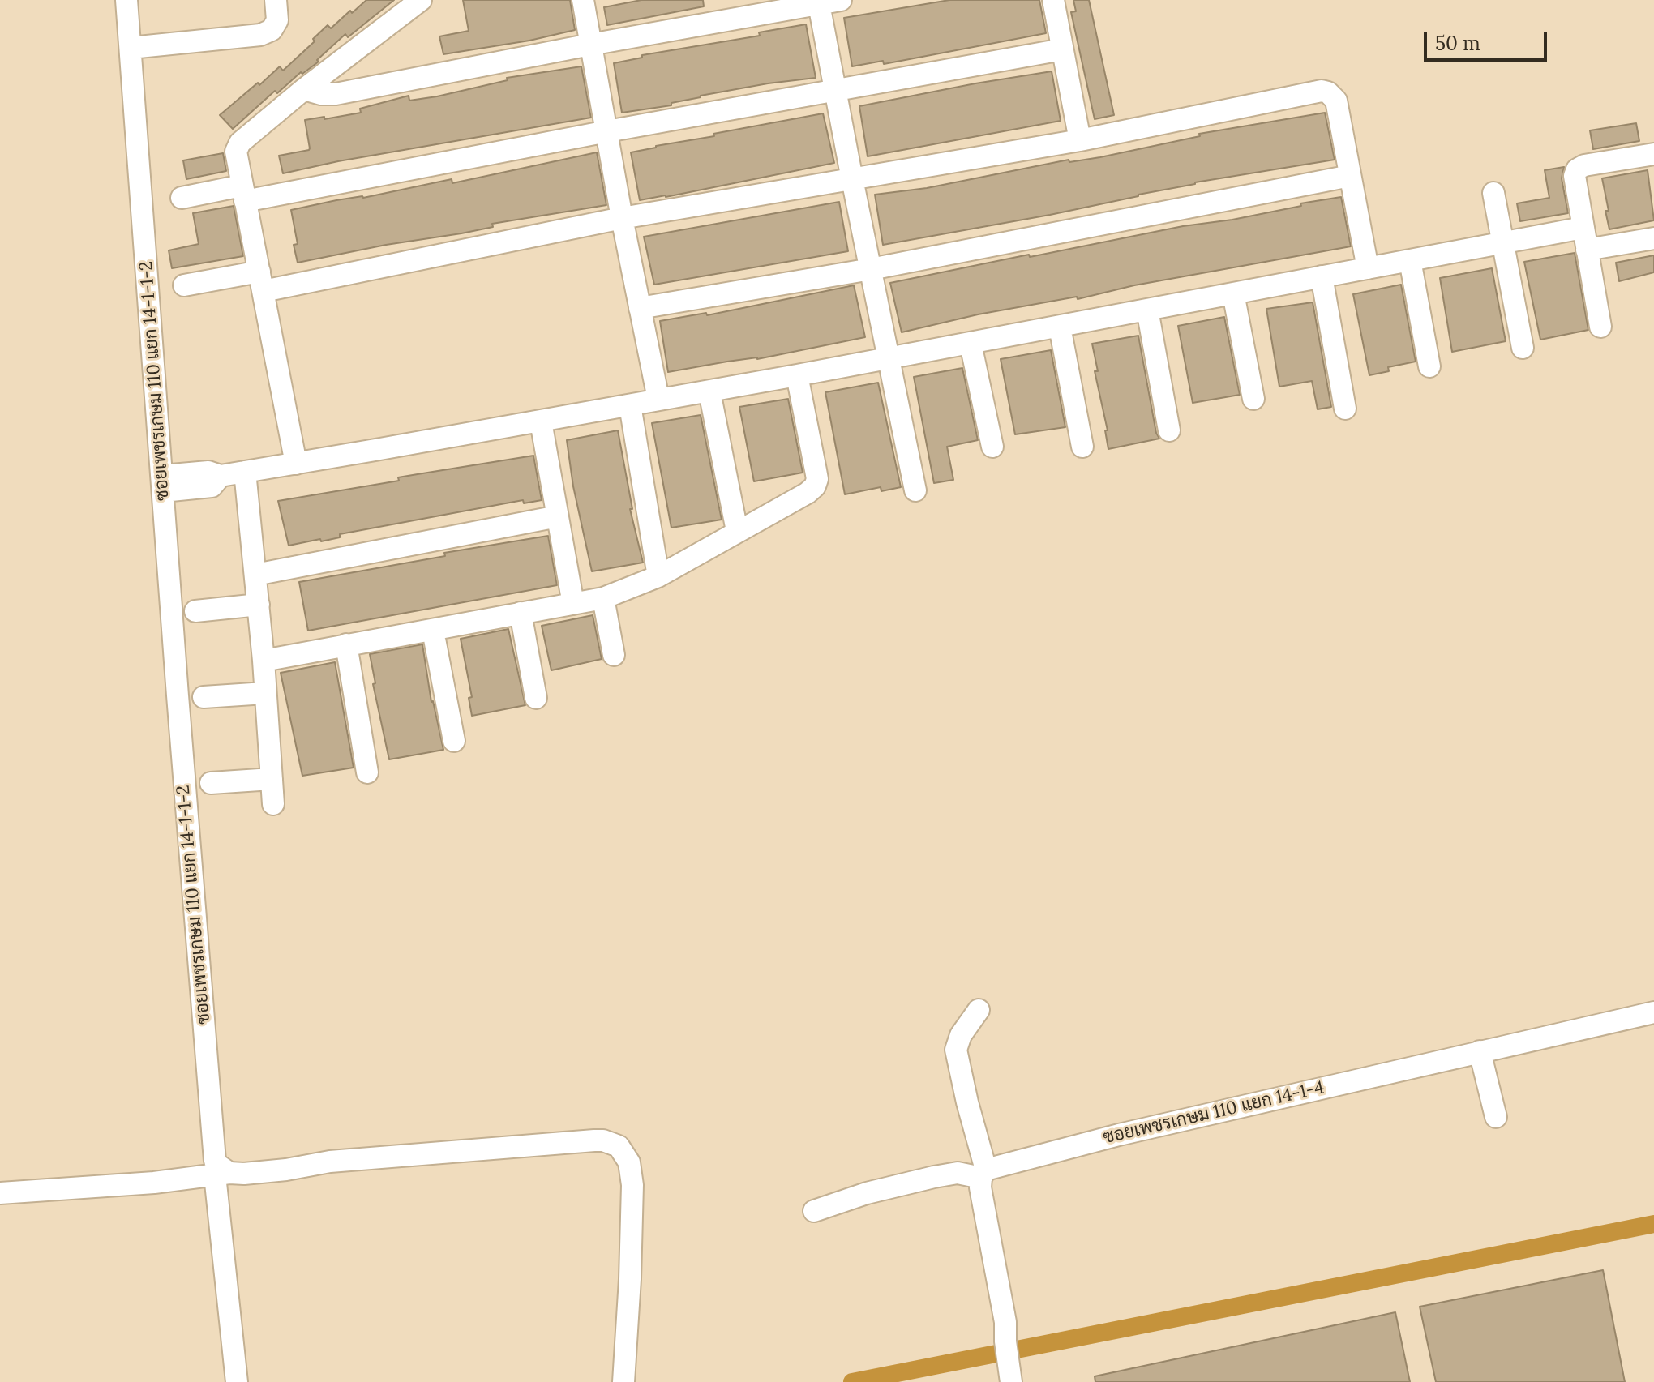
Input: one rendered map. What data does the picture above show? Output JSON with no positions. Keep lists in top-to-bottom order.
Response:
{
  "streets": {
    "street": ["ซอยเพชรเกษม 110 แยก 14-1-1-2", "ซอยเพชรเกษม 110 แยก 14-1-4"]
  },
  "scale_bar": "50 m"
}
